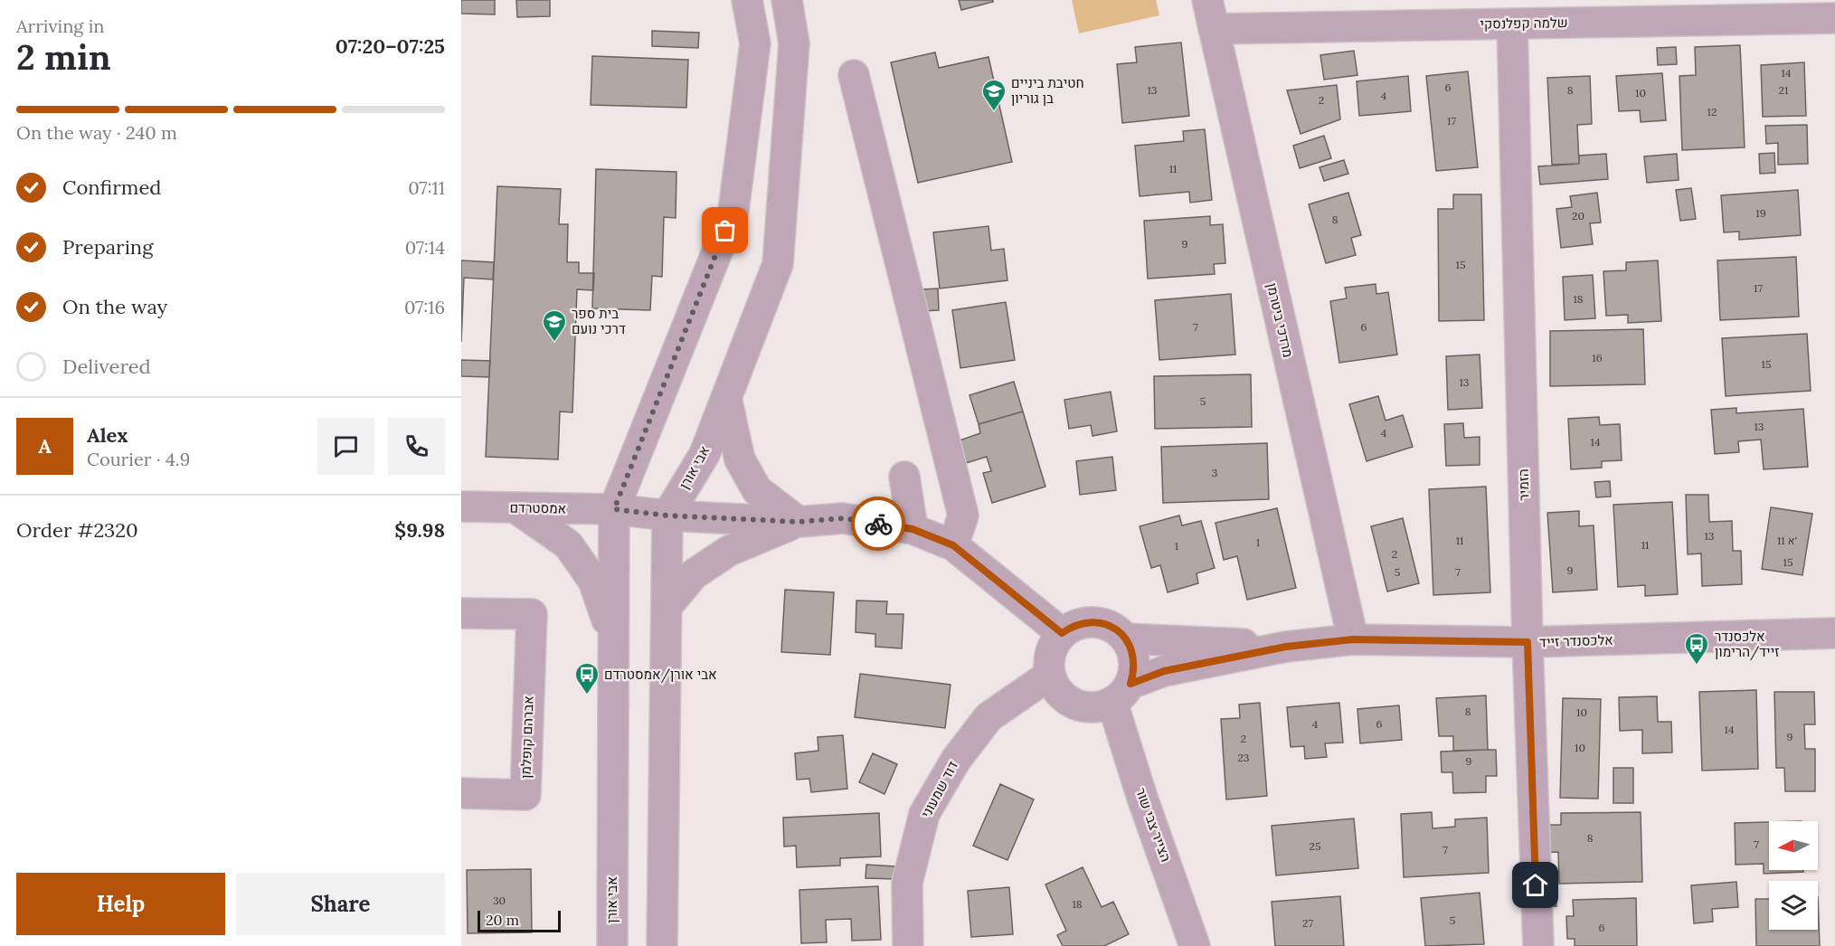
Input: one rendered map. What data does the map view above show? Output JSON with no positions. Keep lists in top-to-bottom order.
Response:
{
  "streets": {
    "street": [
      "שלמה קפלנסקי",
      "מרדכי ביטרמן",
      "אבי אורן",
      "הזמיר",
      "אמסטרדם",
      "אלכסנדר זייד",
      "אברהם קופלמן",
      "דוד שמעוני",
      "הצייר צבי שור"
    ]
  },
  "crossings": [
    ["שלמה קפלנסקי", "מרדכי ביטרמן"],
    ["שלמה קפלנסקי", "הזמיר"],
    ["מרדכי ביטרמן", "אלכסנדר זייד"],
    ["אבי אורן", "אמסטרדם"],
    ["הזמיר", "אלכסנדר זייד"],
    ["אלכסנדר זייד", "דוד שמעוני"],
    ["אלכסנדר זייד", "הצייר צבי שור"],
    ["דוד שמעוני", "הצייר צבי שור"]
  ],
  "places": {
    "school or university": ["חטיבת ביניים בן גוריון", "בית ספר דרכי נועם"],
    "bus stop": ["אלכסנדר זייד/הרימון", "אבי אורן/אמסטרדם"]
  },
  "house_numbers": [
    "14",
    "6",
    "13",
    "8",
    "21",
    "10",
    "4",
    "2",
    "12",
    "17",
    "11",
    "19",
    "20",
    "8",
    "9",
    "15",
    "17",
    "18",
    "7",
    "6",
    "16",
    "15",
    "13",
    "5",
    "13",
    "4",
    "14",
    "3",
    "13",
    "11",
    "11 א'",
    "1",
    "11",
    "1",
    "2",
    "15",
    "9",
    "5",
    "7",
    "8",
    "10",
    "4",
    "6",
    "14",
    "9",
    "2",
    "10",
    "23",
    "9",
    "8",
    "7",
    "25",
    "7",
    "30",
    "18",
    "5",
    "27",
    "6"
  ],
  "scale_bar": "20 m",
  "north": "left",
  "page": {
    "heading": ["2 min", "Arriving in", "07:20–07:25"],
    "panel": [
      "Alex",
      "Courier · 4.9",
      "Order #2320",
      "$9.98"
    ],
    "bar": "On the way · 240 m",
    "list": [
      ["Confirmed", "07:11"],
      ["Preparing", "07:14"],
      ["On the way", "07:16"],
      "Delivered"
    ],
    "round": "A",
    "buttons": ["Help", "Share"],
    "scale": "20 m"
  }
}
